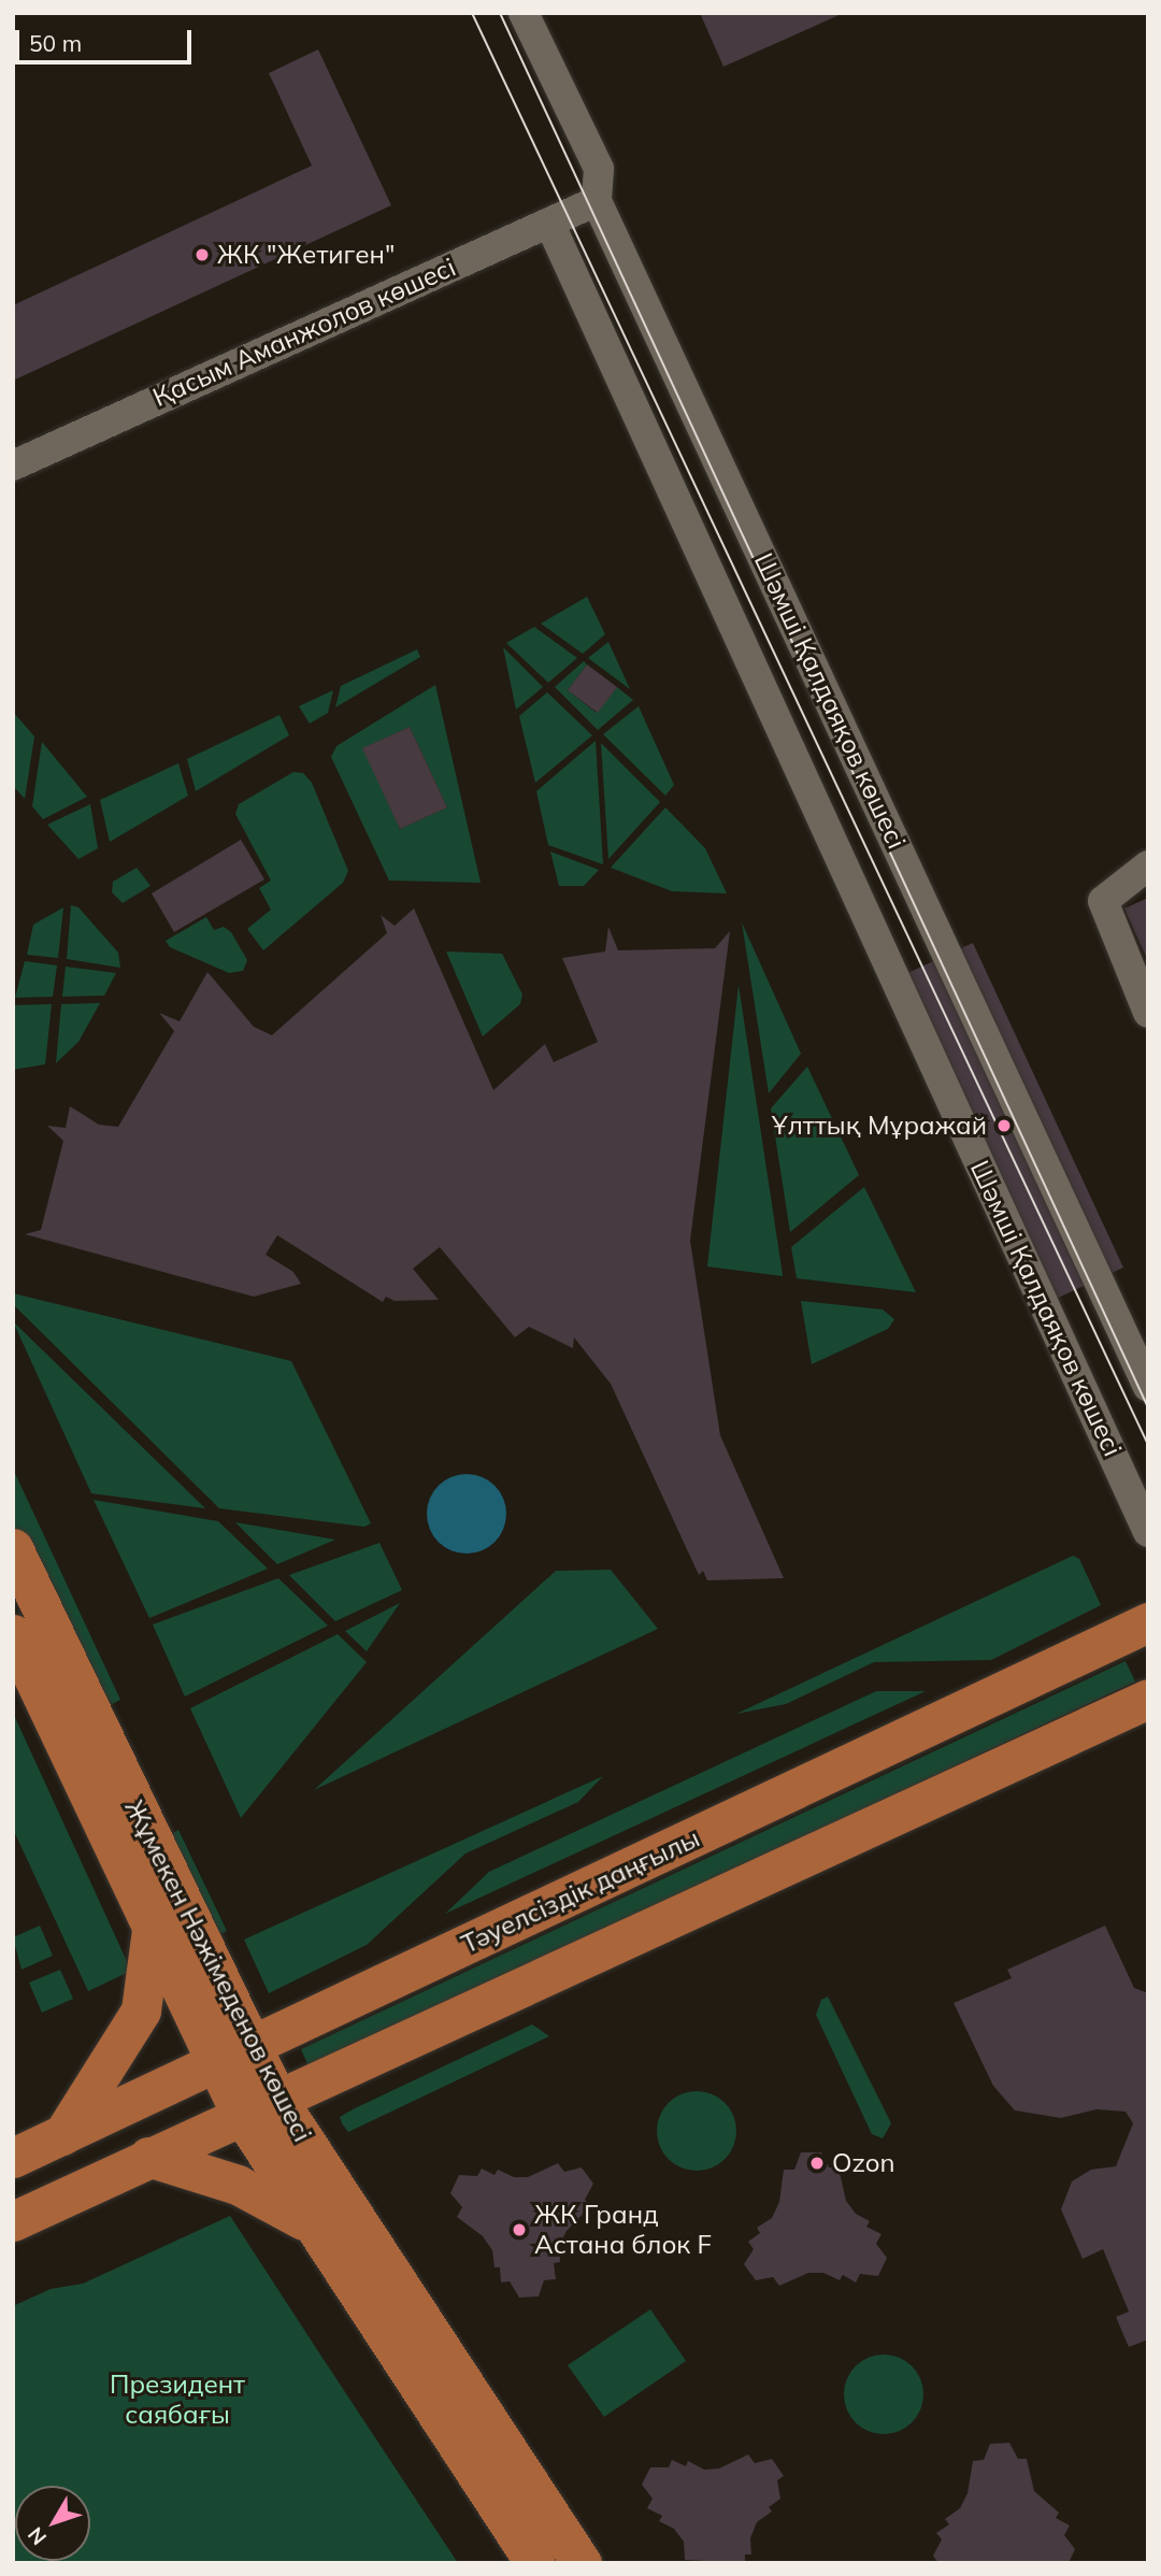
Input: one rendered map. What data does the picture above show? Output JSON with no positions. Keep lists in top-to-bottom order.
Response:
{
  "streets": {
    "main road": ["Тәуелсіздік даңғылы", "Жұмекен Нәжімеденов көшесі"],
    "street": ["Қасым Аманжолов көшесі", "Шәмші Қалдаяқов көшесі"]
  },
  "crossings": [
    ["Қасым Аманжолов көшесі", "Шәмші Қалдаяқов көшесі"],
    ["Тәуелсіздік даңғылы", "Жұмекен Нәжімеденов көшесі"]
  ],
  "parks": ["Президент саябағы"],
  "places": [
    "ЖК \"Жетиген\"",
    "Ұлттық Мұражай",
    "Ozon",
    "ЖК Гранд Астана блок F"
  ],
  "scale_bar": "50 m",
  "north": "bottom left"
}
